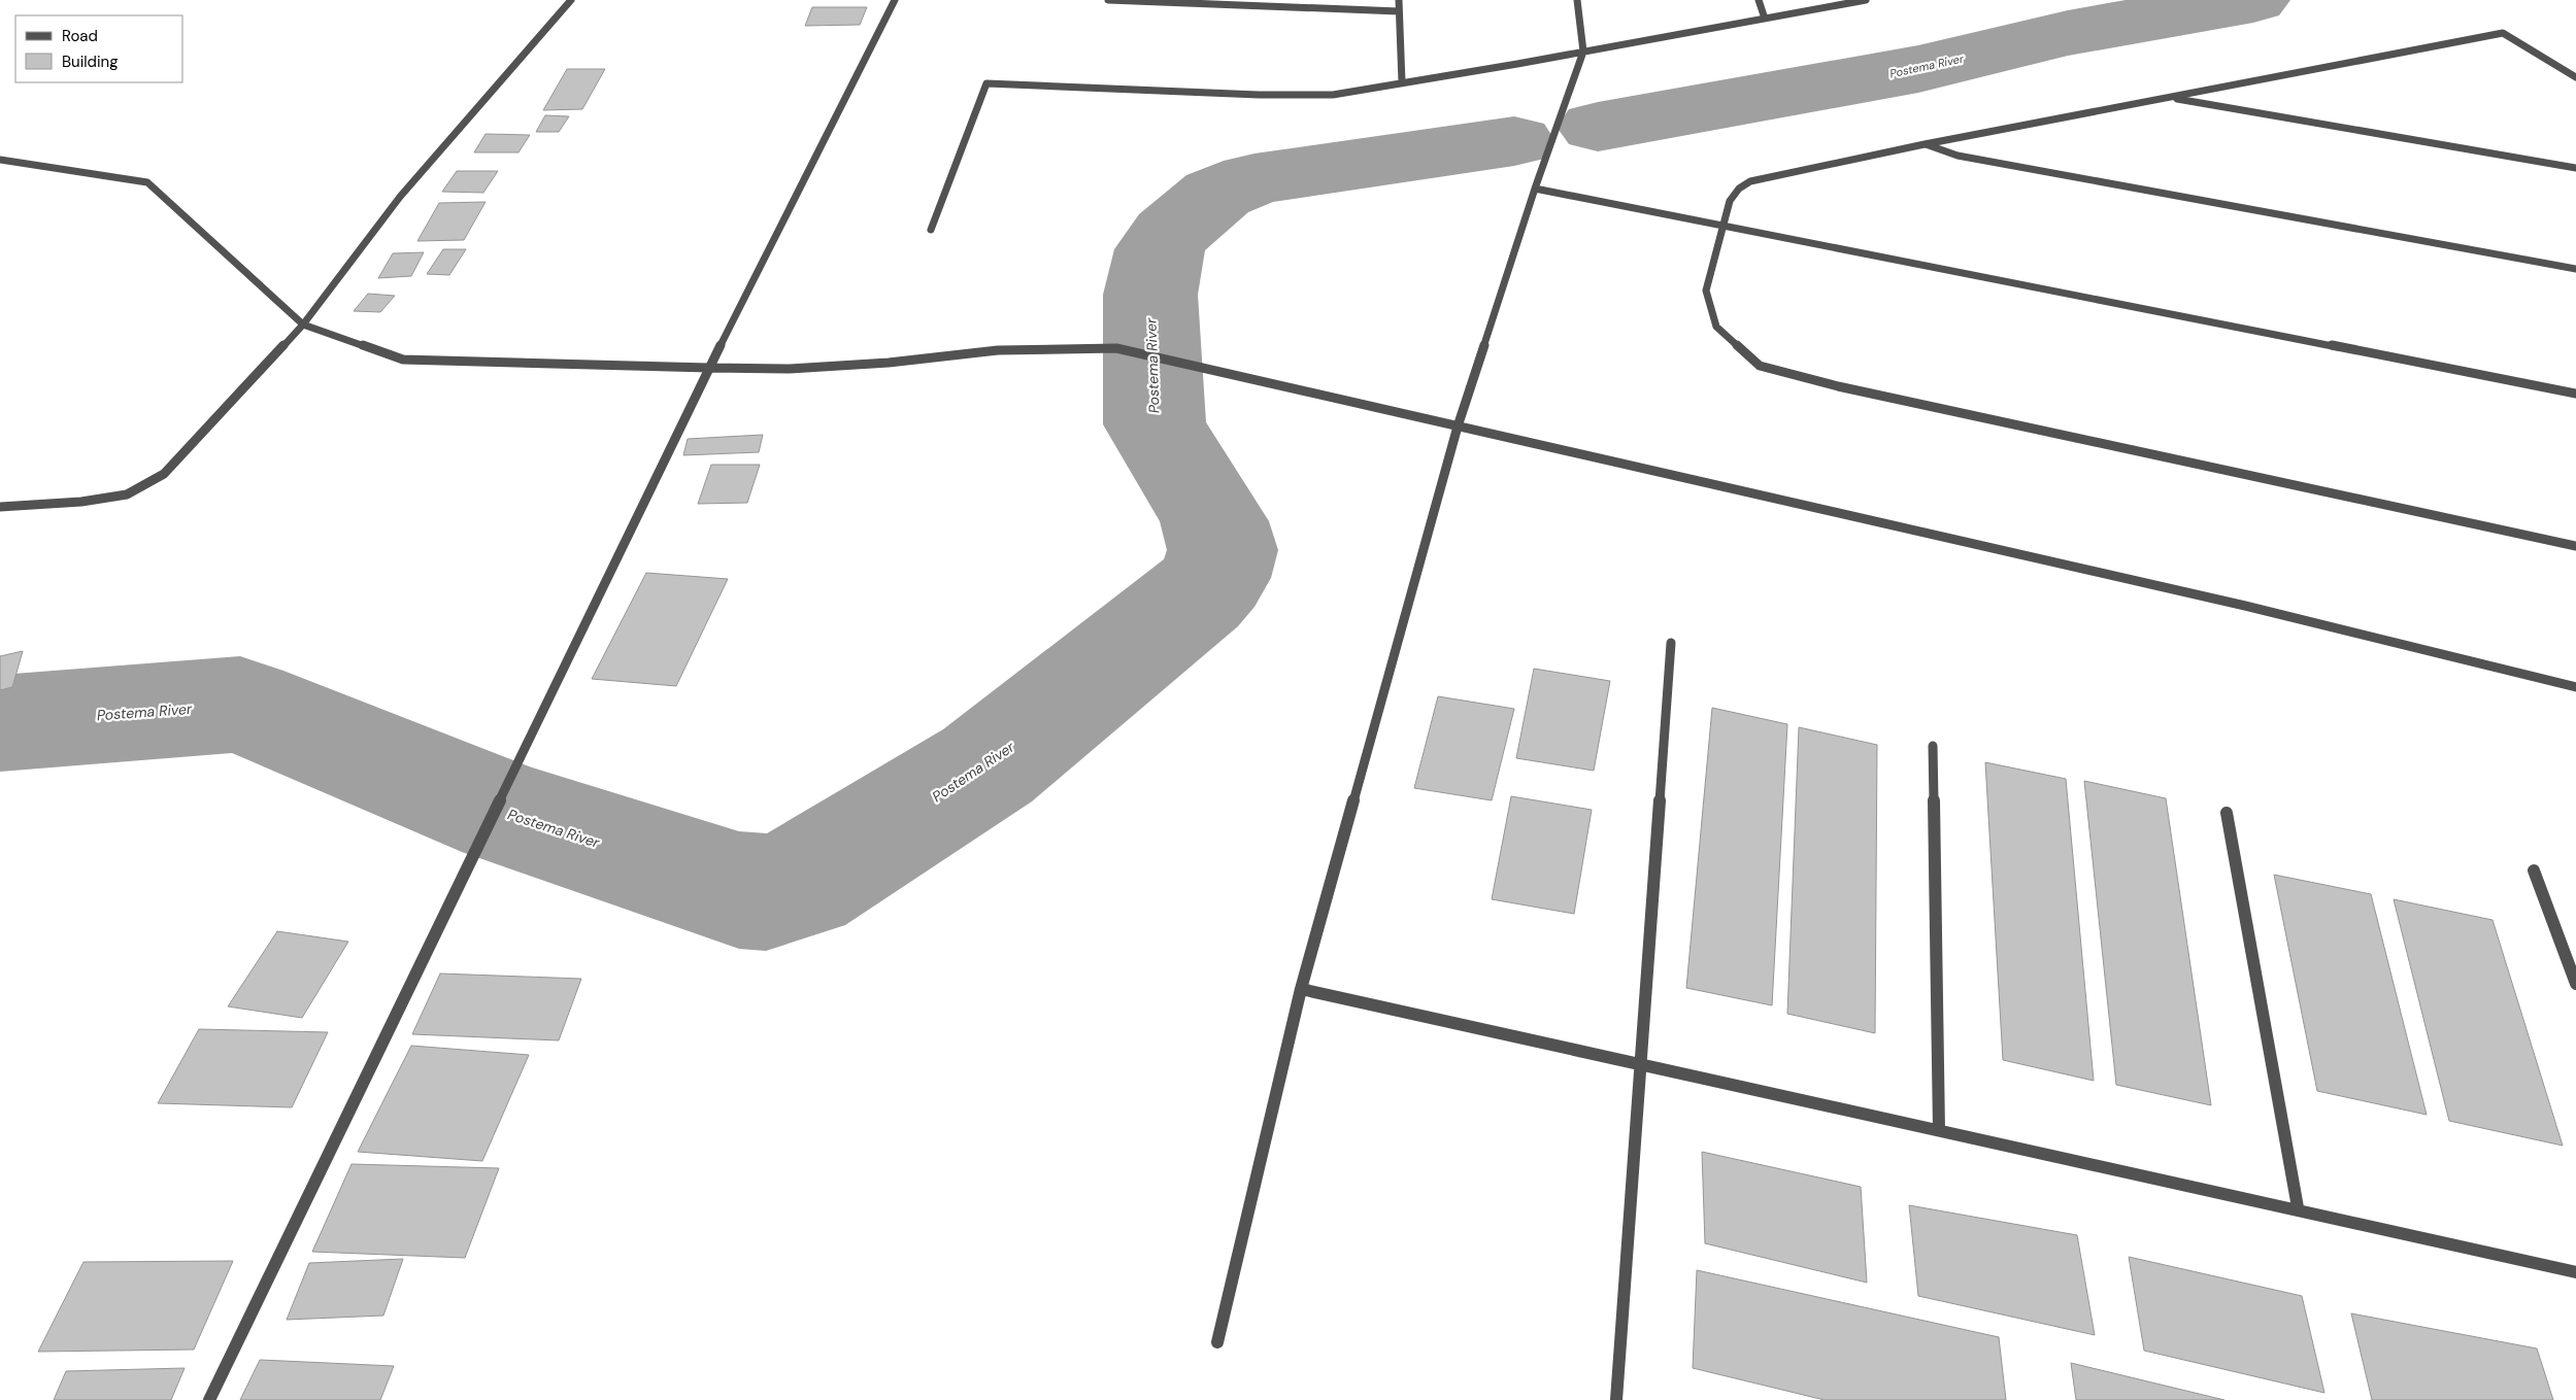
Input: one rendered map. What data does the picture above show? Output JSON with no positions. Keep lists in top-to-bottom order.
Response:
{
  "water": ["Postema River"],
  "legend": ["Road", "Building"]
}
